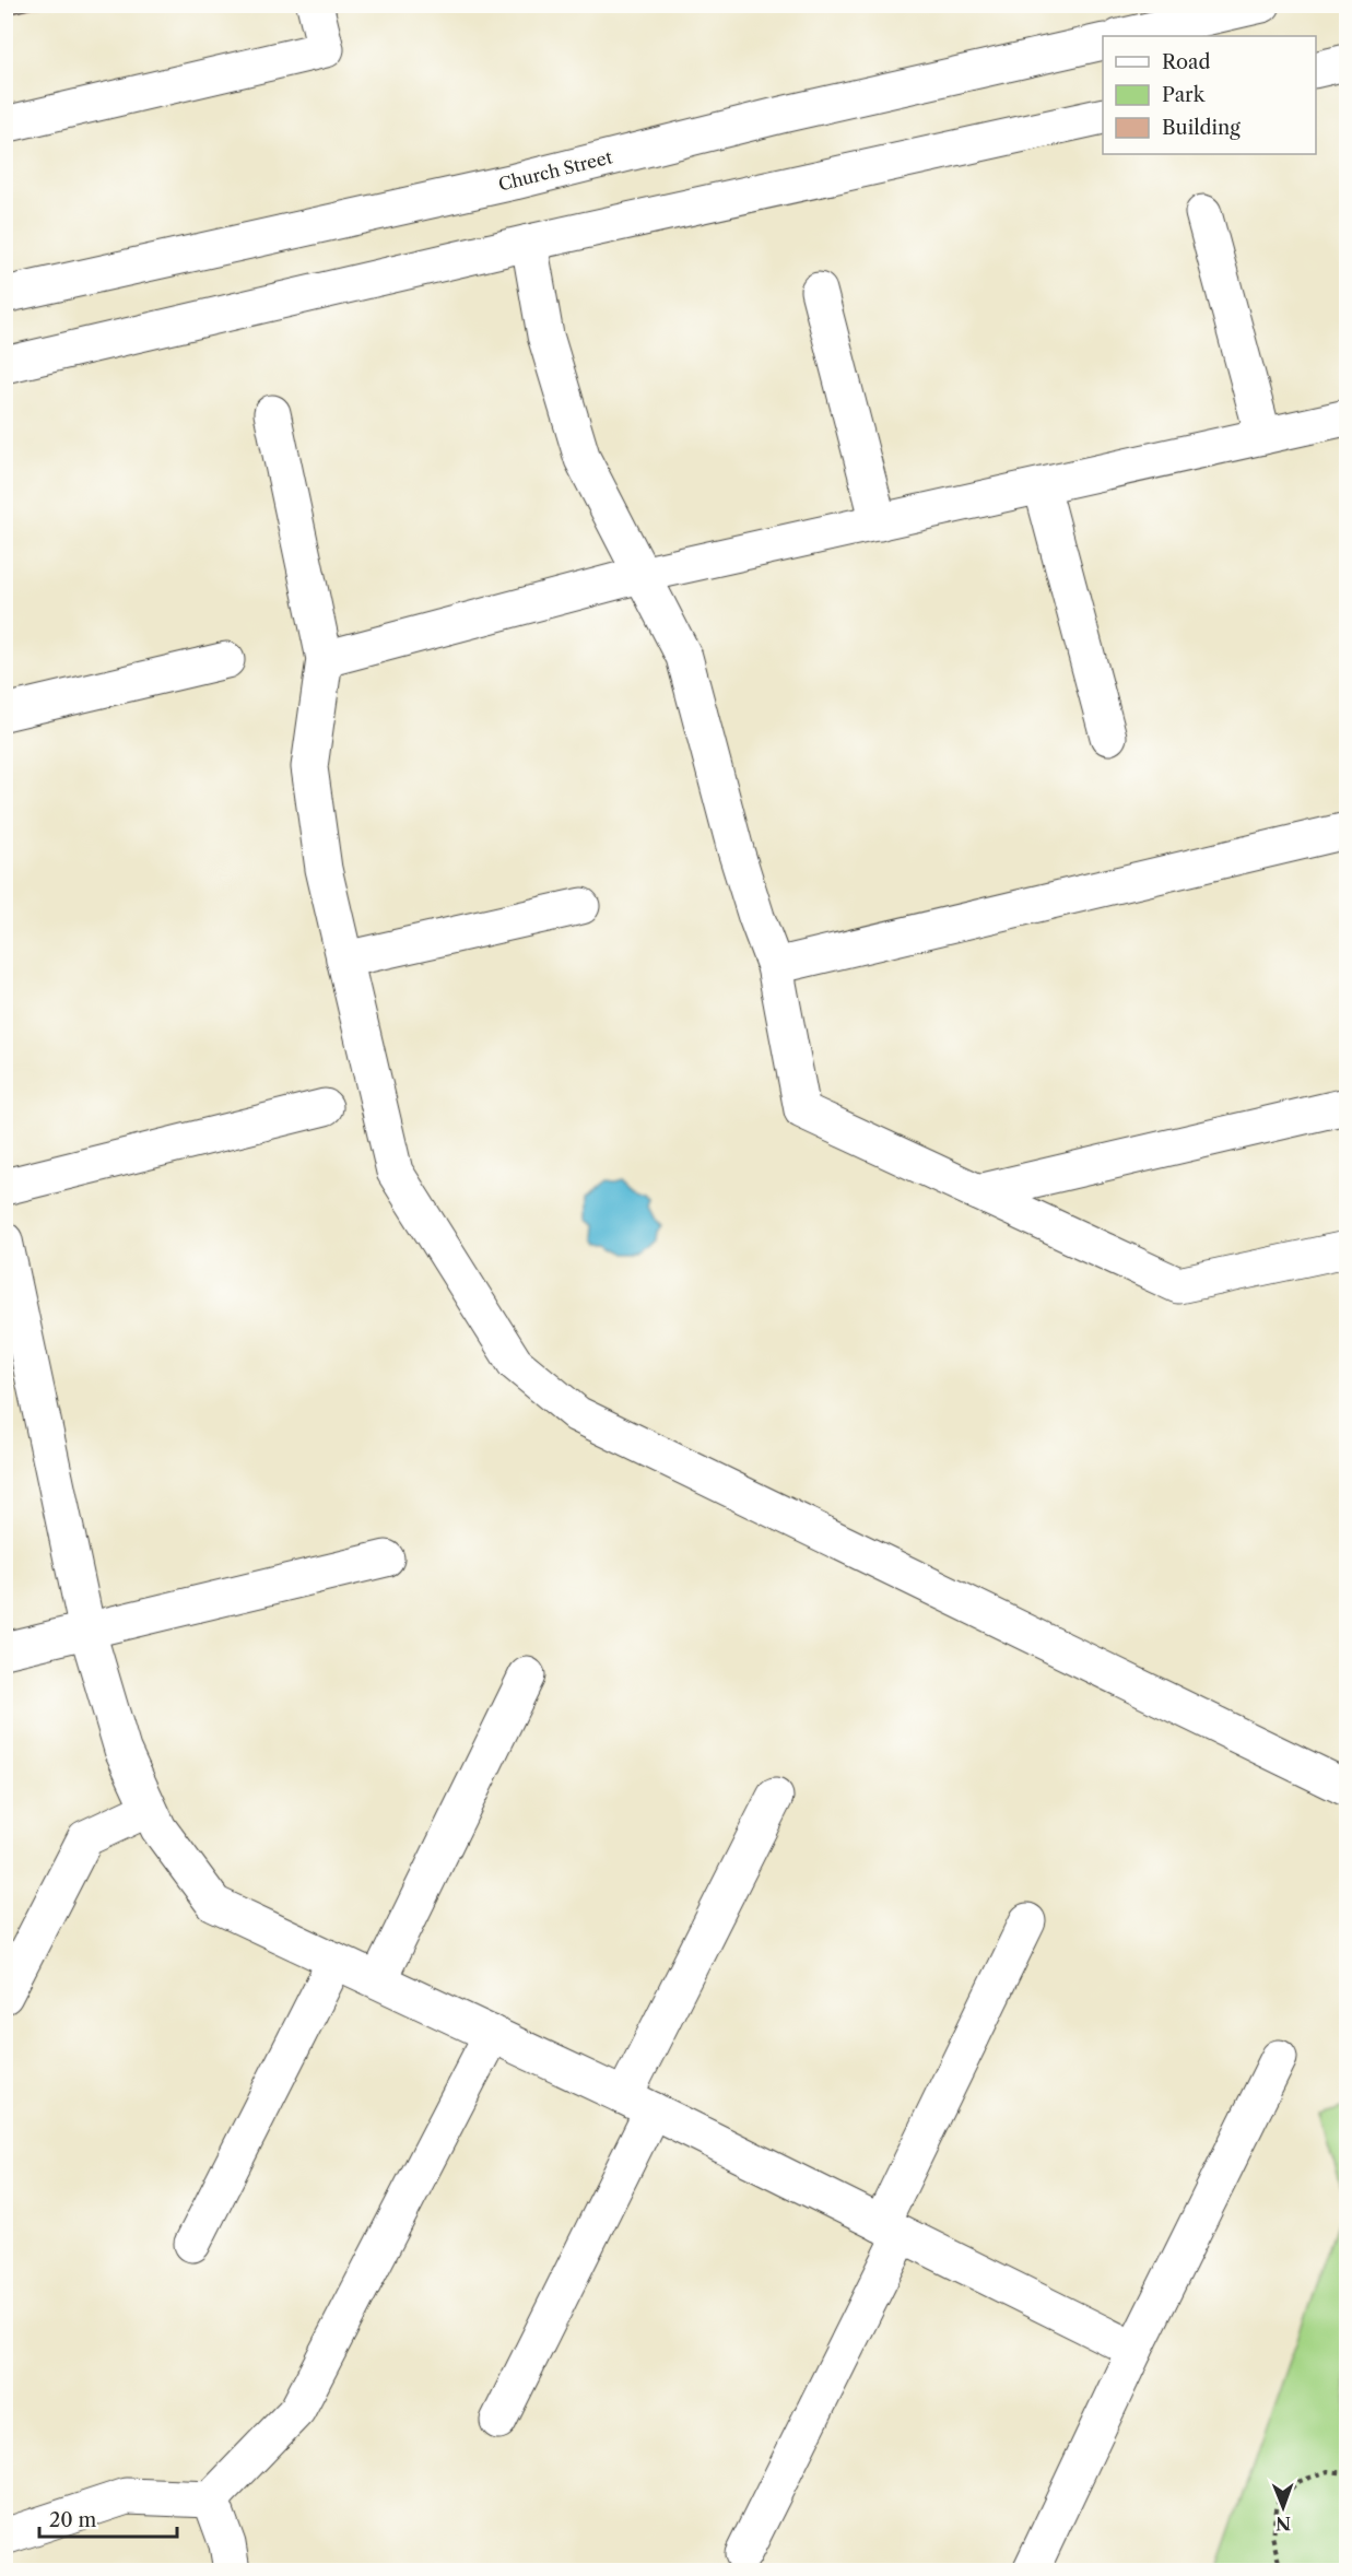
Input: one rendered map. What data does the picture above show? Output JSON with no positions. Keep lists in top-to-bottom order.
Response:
{
  "streets": {
    "main road": ["Church Street"]
  },
  "legend": ["Road", "Park", "Building"],
  "scale_bar": "20 m",
  "north": "bottom"
}
